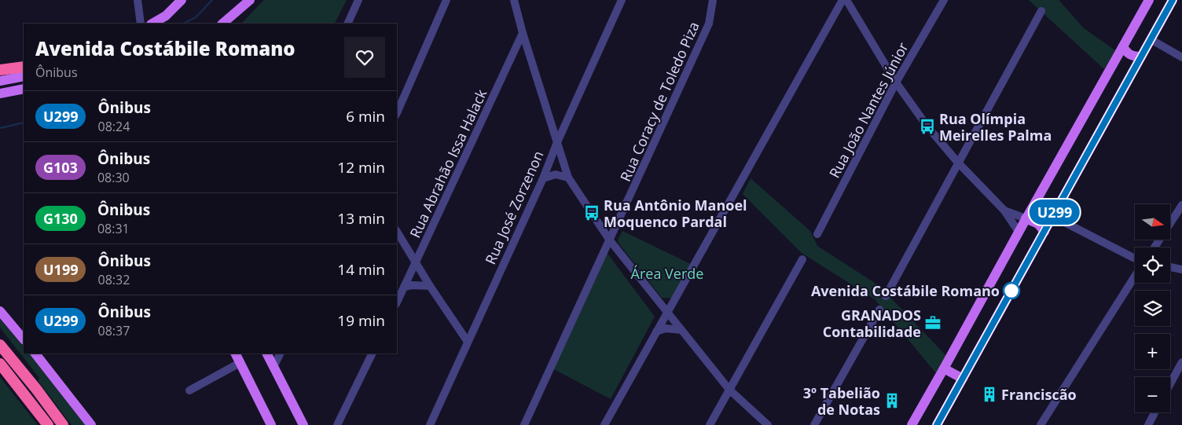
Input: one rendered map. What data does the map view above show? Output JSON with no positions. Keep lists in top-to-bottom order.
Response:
{
  "streets": {
    "street": [
      "Rua Coracy de Toledo Piza",
      "Rua João Nantes Júnior",
      "Rua Abrahão Issa Halack",
      "Rua José Zorzenon"
    ]
  },
  "parks": ["Área Verde"],
  "places": {
    "bus stop": ["Rua Olímpia Meirelles Palma", "Rua Antônio Manoel Moquenco Pardal"],
    "other": ["Avenida Costábile Romano"],
    "office": ["GRANADOS Contabilidade"],
    "building": ["Franciscão", "3º Tabelião de Notas"]
  },
  "lines": ["bus line U299"],
  "north": "right",
  "page": {
    "on_map": "U299",
    "heading": ["Avenida Costábile Romano", "Ônibus"],
    "list": [
      {
        "mark": "U299",
        "name": "Ônibus",
        "note": "08:24",
        "value": "6 min"
      },
      {
        "mark": "G103",
        "name": "Ônibus",
        "note": "08:30",
        "value": "12 min"
      },
      {
        "mark": "G130",
        "name": "Ônibus",
        "note": "08:31",
        "value": "13 min"
      },
      {
        "mark": "U199",
        "name": "Ônibus",
        "note": "08:32",
        "value": "14 min"
      },
      {
        "mark": "U299",
        "name": "Ônibus",
        "note": "08:37",
        "value": "19 min"
      }
    ],
    "map_buttons": ["+", "−"]
  }
}
